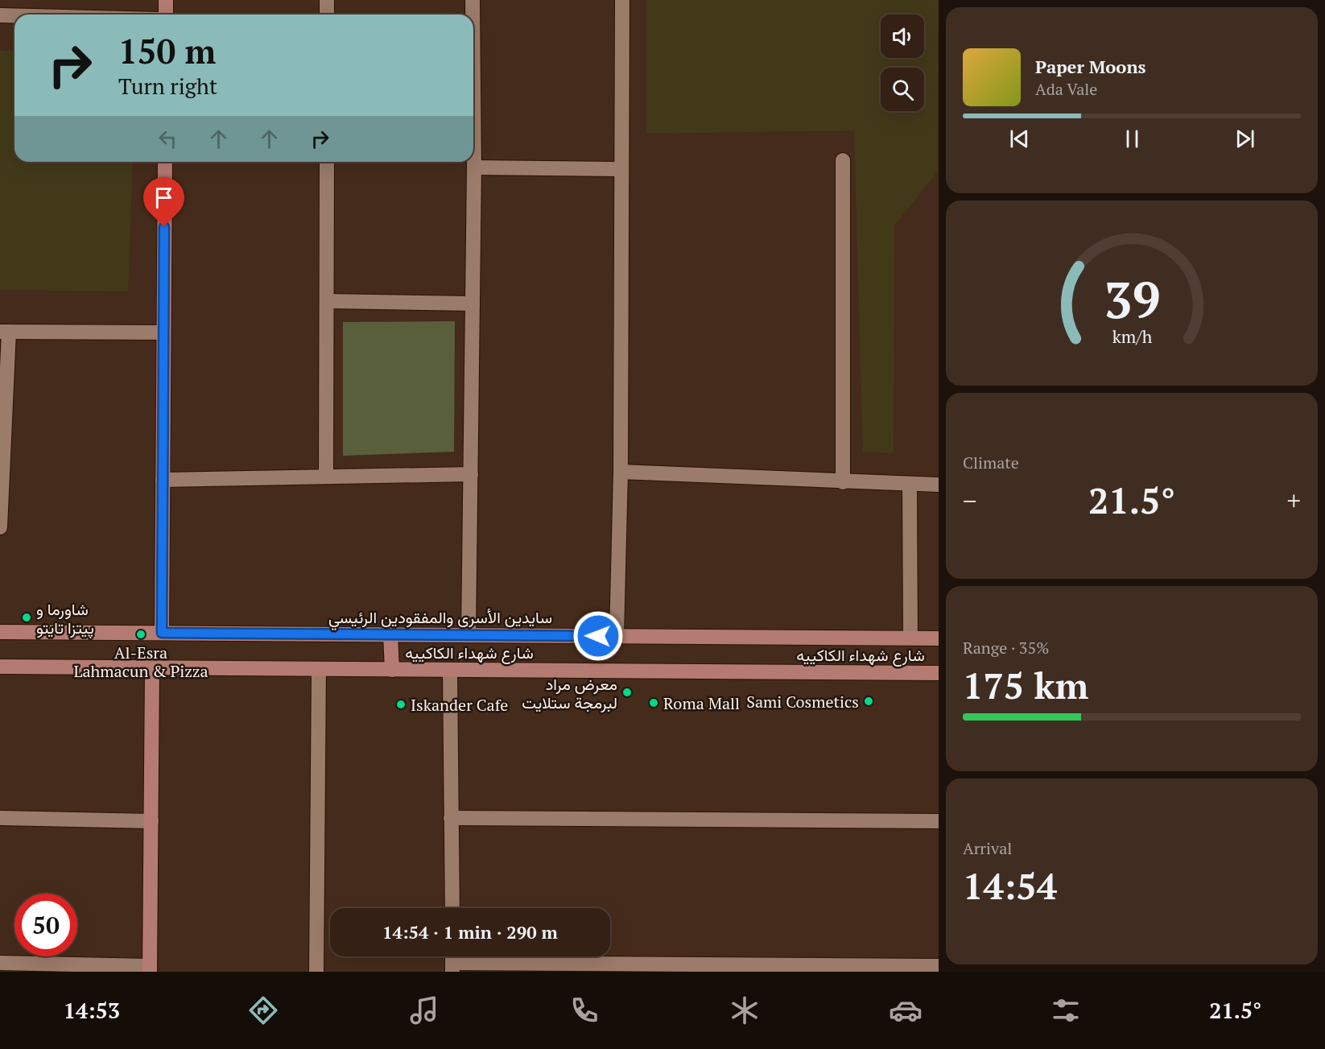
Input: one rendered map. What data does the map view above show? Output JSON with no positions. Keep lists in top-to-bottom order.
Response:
{
  "streets": {
    "main road": ["سايدين الأسرى والمفقودين الرئيسي", "شارع شهداء الكاكييه"]
  },
  "places": [
    "شاورما و پیتزا تايتو",
    "Al-Esra Lahmacun & Pizza",
    "معرض مراد لبرمجة ستلايت",
    "Sami Cosmetics",
    "Roma Mall",
    "Iskander Cafe"
  ],
  "page": {
    "turn": ["150 m", "Turn right"],
    "song": ["Paper Moons", "Ada Vale"],
    "tile": [
      "Climate",
      ["Range · 35%", "175 km"],
      ["Arrival", "14:54"]
    ],
    "heat": ["−", "21.5°", "+"],
    "limit": "50",
    "trip": "14:54 · 1 min · 290 m",
    "tabs": ["14:53", "21.5°"],
    "gauge": ["39", "km/h"]
  }
}
